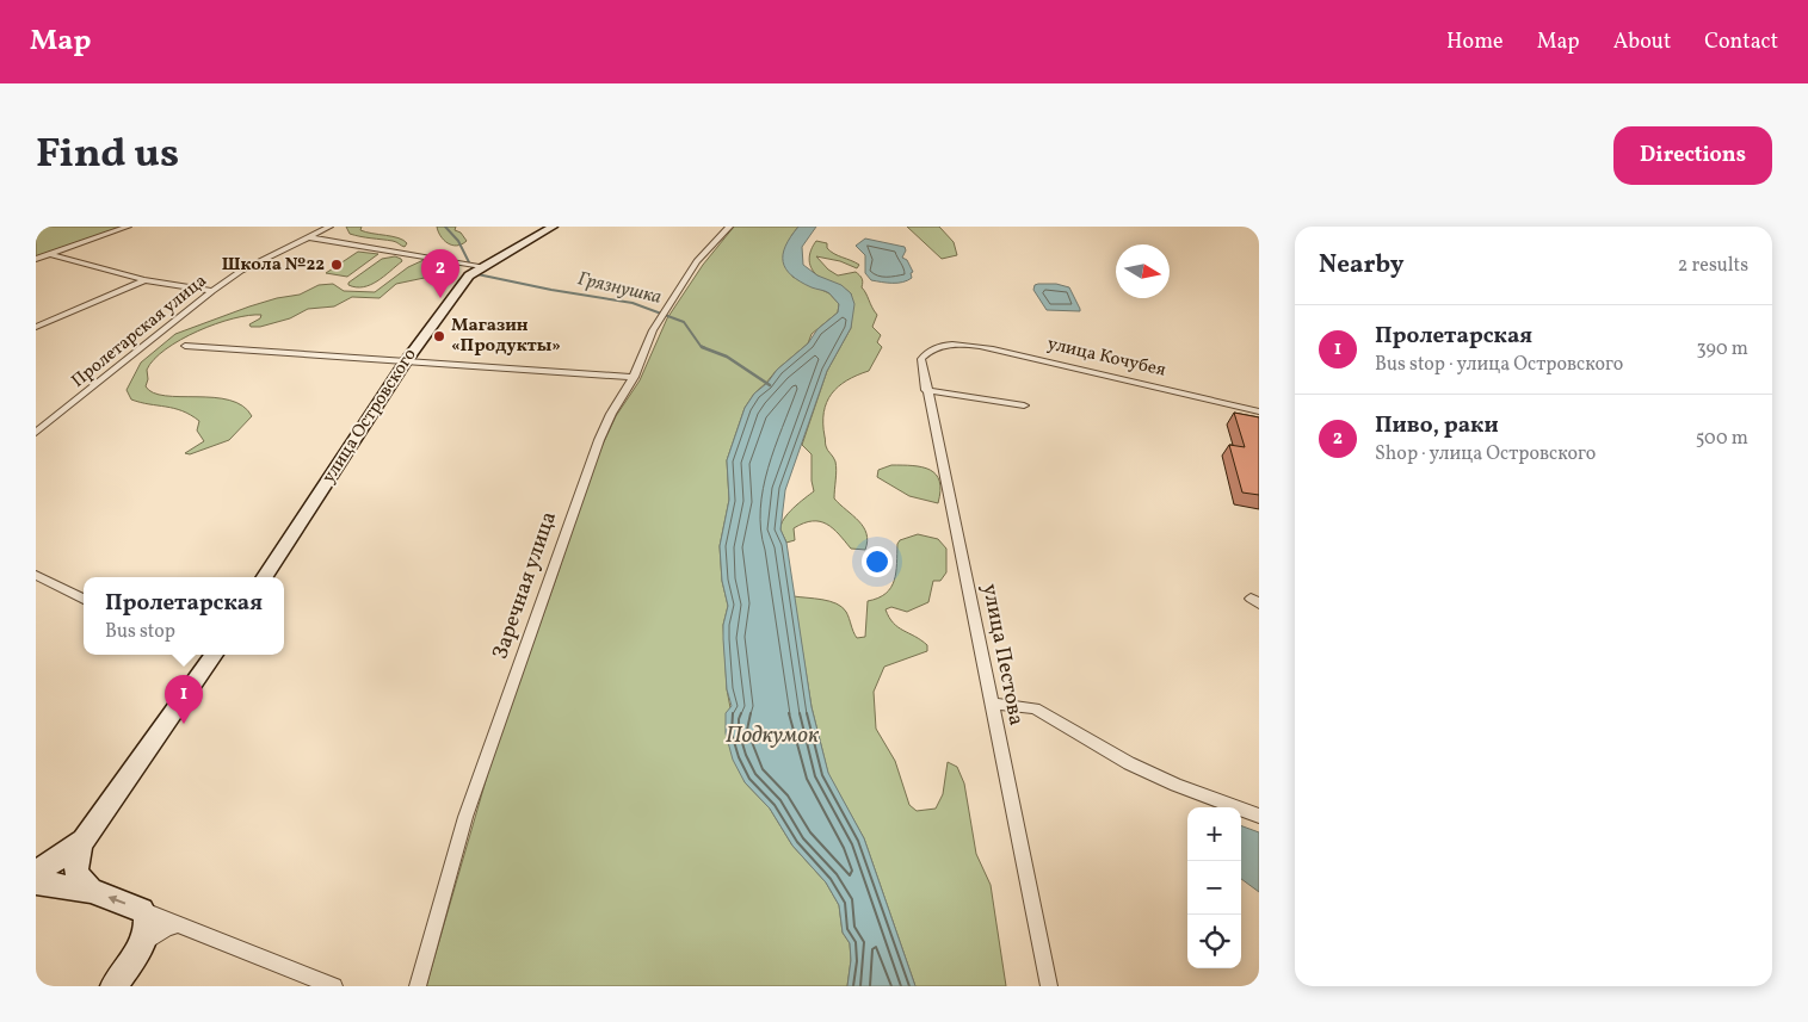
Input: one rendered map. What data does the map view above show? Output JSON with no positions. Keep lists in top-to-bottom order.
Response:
{
  "streets": {
    "street": [
      "Пролетарская улица",
      "улица Кочубея",
      "улица Островского",
      "Заречная улица",
      "улица Пестова"
    ]
  },
  "crossings": [
    ["улица Кочубея", "улица Пестова"]
  ],
  "water": ["Грязнушка", "Подкумок"],
  "places": ["Школа №22", "Магазин «Продукты»"],
  "north": "right",
  "page": {
    "header": "Map",
    "nav": [
      "Home",
      "Map",
      "About",
      "Contact"
    ],
    "title": "Find us",
    "buttons": "Directions",
    "heading": ["Nearby", "2 results"],
    "pins": ["2", "1"],
    "list": [
      {
        "mark": "1",
        "name": "Пролетарская",
        "note": "Bus stop · улица Островского",
        "value": "390 m"
      },
      {
        "mark": "2",
        "name": "Пиво, раки",
        "note": "Shop · улица Островского",
        "value": "500 m"
      }
    ],
    "popup": ["Пролетарская", "Bus stop"],
    "map_buttons": ["+", "−"]
  }
}
